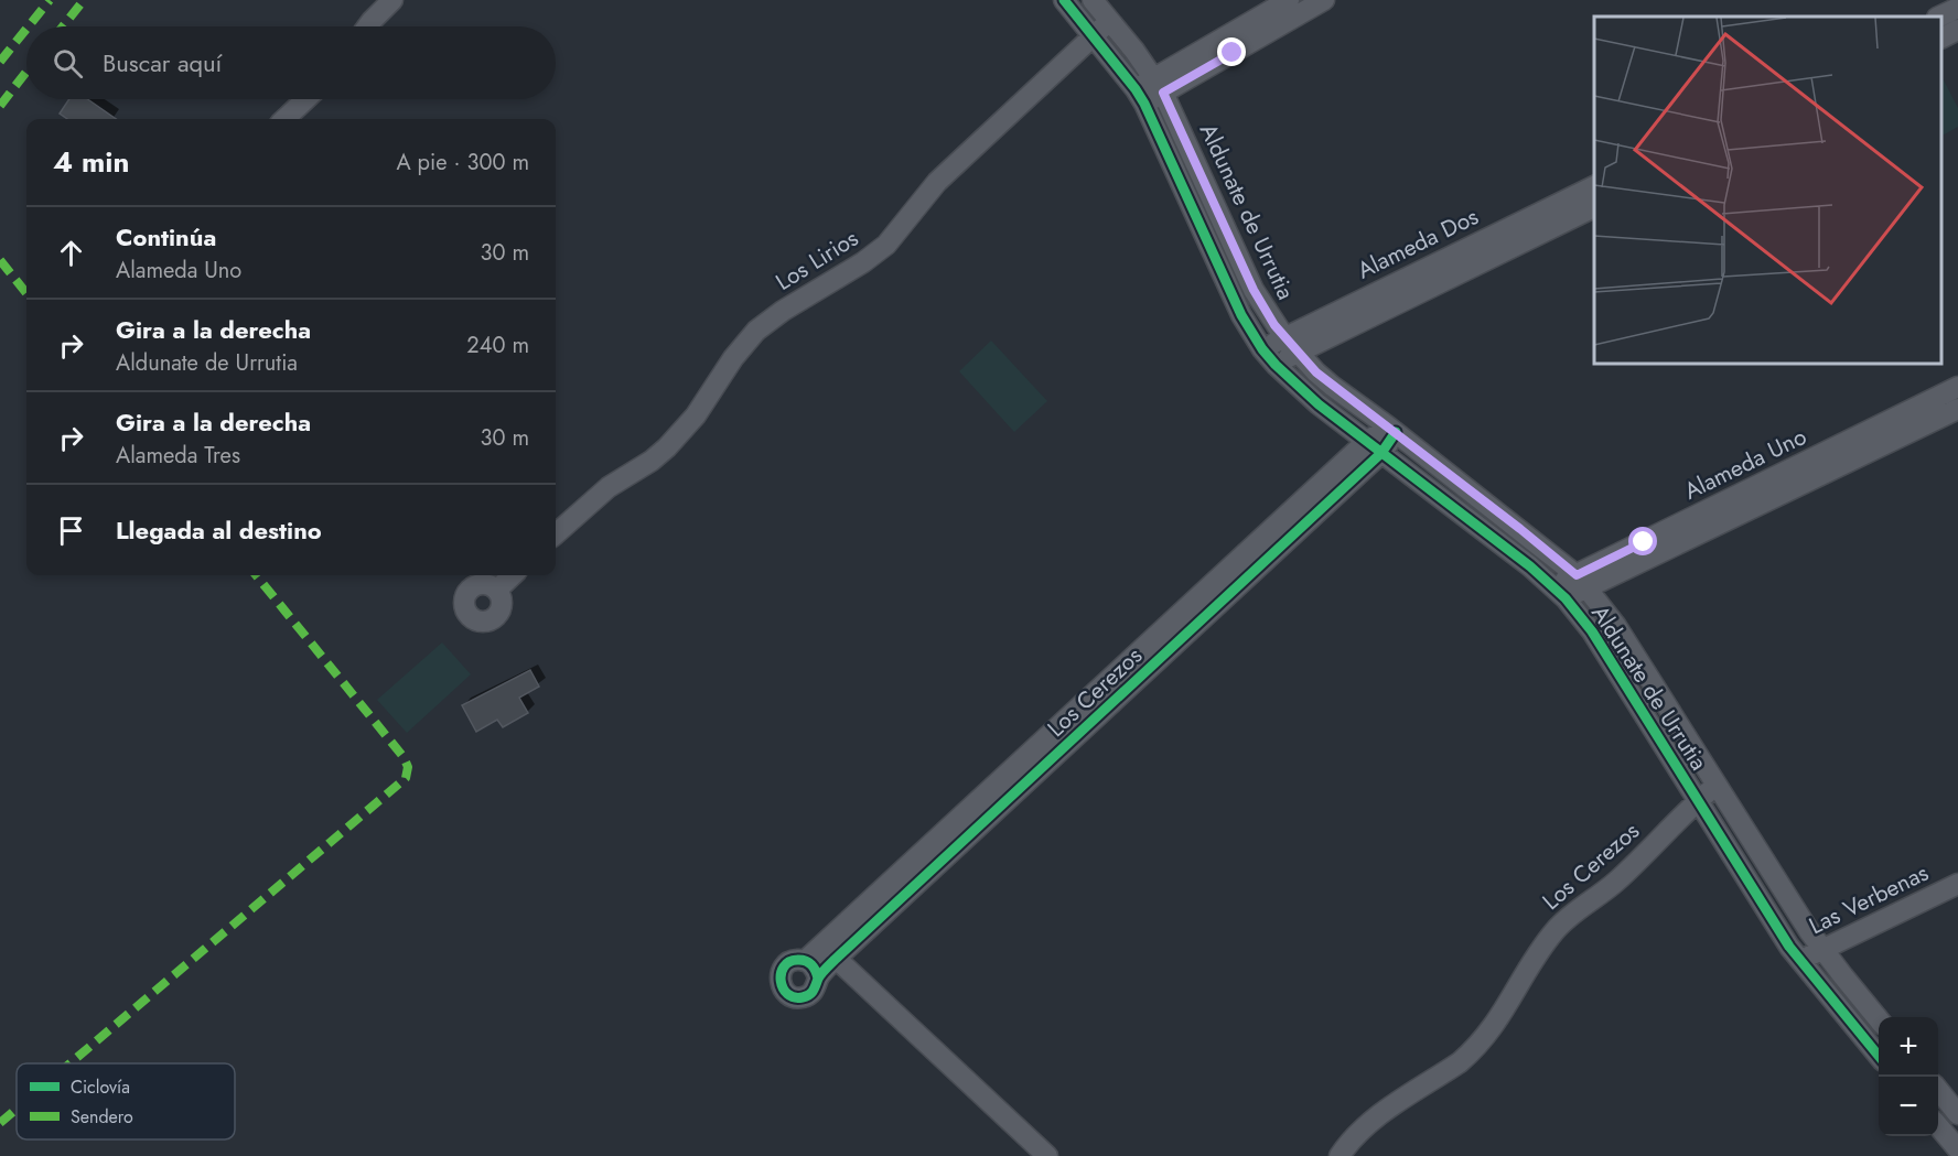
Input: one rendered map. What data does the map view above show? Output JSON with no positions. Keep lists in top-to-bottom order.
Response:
{
  "streets": {
    "street": [
      "Aldunate de Urrutia",
      "Alameda Dos",
      "Los Lirios",
      "Alameda Uno",
      "Los Cerezos",
      "Las Verbenas"
    ]
  },
  "crossings": [
    ["Aldunate de Urrutia", "Alameda Dos"],
    ["Aldunate de Urrutia", "Los Lirios"],
    ["Aldunate de Urrutia", "Alameda Uno"],
    ["Aldunate de Urrutia", "Los Cerezos"],
    ["Aldunate de Urrutia", "Las Verbenas"]
  ],
  "legend": ["Ciclovía", "Sendero"],
  "page": {
    "search": "Buscar aquí",
    "heading": ["4 min", "A pie · 300 m"],
    "list": [
      ["Continúa", "Alameda Uno", "30 m"],
      ["Gira a la derecha", "Aldunate de Urrutia", "240 m"],
      ["Gira a la derecha", "Alameda Tres", "30 m"],
      "Llegada al destino"
    ],
    "map_buttons": ["+", "−"]
  }
}
